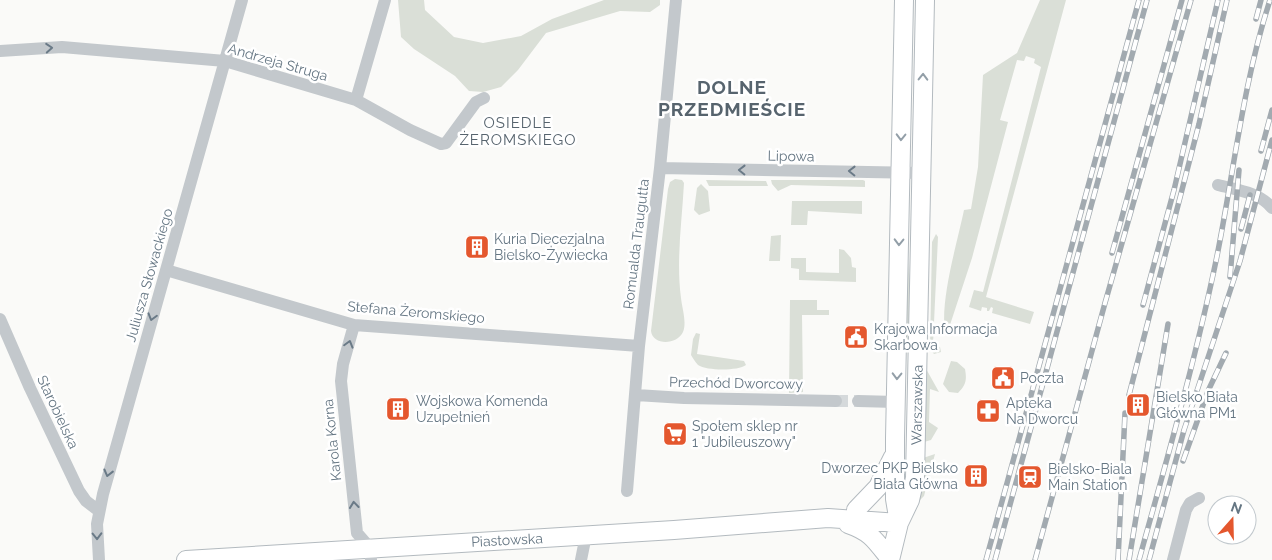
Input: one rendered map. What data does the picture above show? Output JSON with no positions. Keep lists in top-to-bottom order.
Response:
{
  "streets": {
    "main road": ["Warszawska", "Piastowska"],
    "street": [
      "Andrzeja Struga",
      "Lipowa",
      "Romualda Traugutta",
      "Juliusza Słowackiego",
      "Stefana Żeromskiego",
      "Przechód Dworcowy",
      "Starobielska",
      "Karola Korna"
    ]
  },
  "crossings": [
    ["Andrzeja Struga", "Juliusza Słowackiego"],
    ["Lipowa", "Romualda Traugutta"],
    ["Lipowa", "Warszawska"],
    ["Romualda Traugutta", "Stefana Żeromskiego"],
    ["Romualda Traugutta", "Przechód Dworcowy"],
    ["Juliusza Słowackiego", "Stefana Żeromskiego"],
    ["Juliusza Słowackiego", "Starobielska"],
    ["Stefana Żeromskiego", "Karola Korna"],
    ["Warszawska", "Piastowska"],
    ["Karola Korna", "Piastowska"]
  ],
  "one_way": [
    "Andrzeja Struga",
    "Lipowa",
    "Juliusza Słowackiego",
    "Karola Korna"
  ],
  "districts": ["DOLNE PRZEDMIEŚCIE", "OSIEDLE ŻEROMSKIEGO"],
  "places": {
    "building": [
      "Kuria Diecezjalna Bielsko-Żywiecka",
      "Bielsko Biała Główna PM1",
      "Wojskowa Komenda Uzupełnień",
      "Dworzec PKP Bielsko Biała Główna"
    ],
    "public building": ["Krajowa Informacja Skarbowa", "Poczta"],
    "pharmacy": ["Apteka Na Dworcu"],
    "supermarket": ["Społem sklep nr 1 \"Jubileuszowy\""],
    "station": ["Bielsko-Biala Main Station"]
  },
  "north": "top"
}
